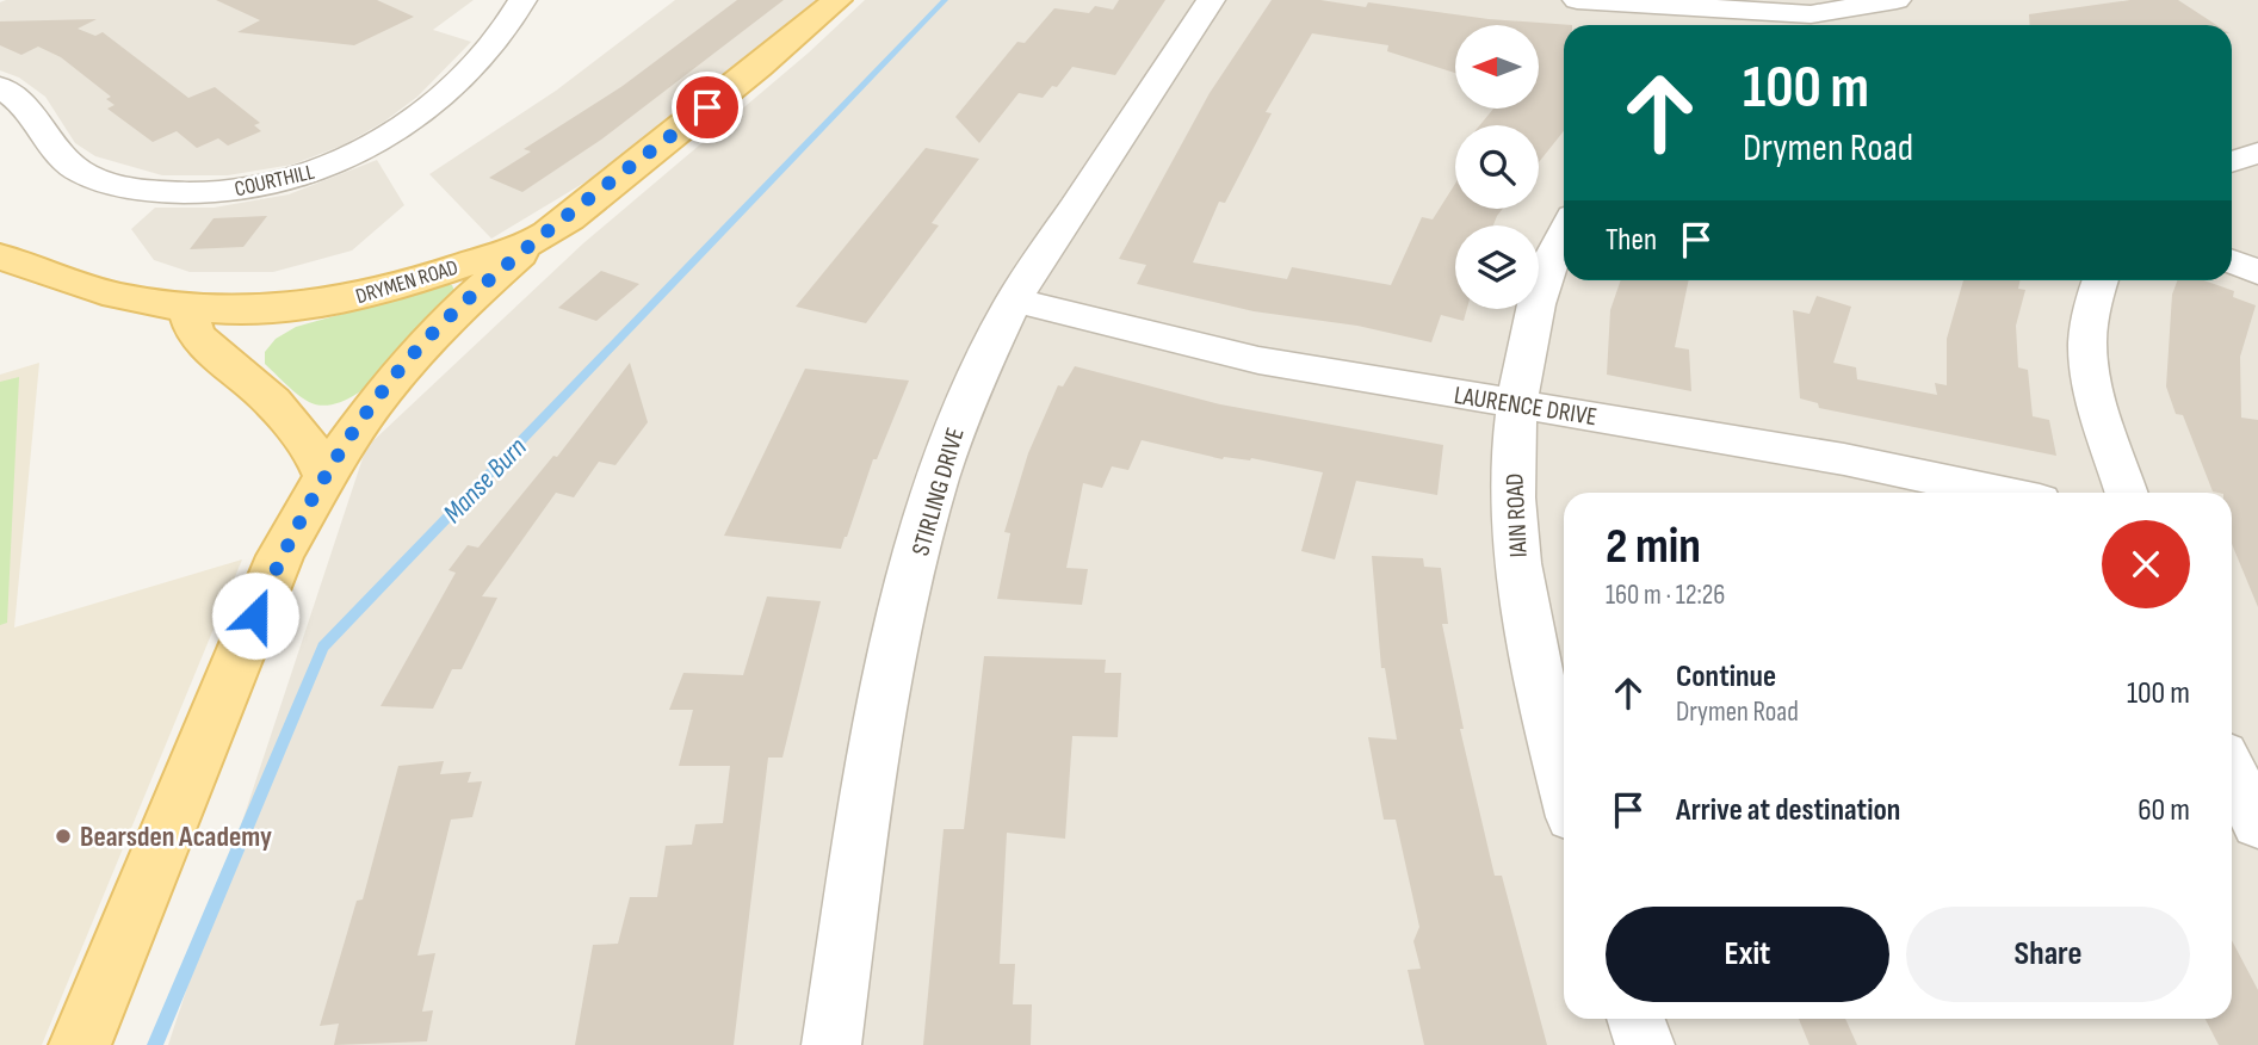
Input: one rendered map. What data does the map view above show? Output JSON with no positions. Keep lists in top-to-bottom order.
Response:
{
  "streets": {
    "main road": ["DRYMEN ROAD"],
    "street": [
      "COURTHILL",
      "LAURENCE DRIVE",
      "STIRLING DRIVE",
      "IAIN ROAD"
    ]
  },
  "crossings": [
    ["LAURENCE DRIVE", "STIRLING DRIVE"],
    ["LAURENCE DRIVE", "IAIN ROAD"]
  ],
  "water": ["Manse Burn"],
  "places": ["Bearsden Academy"],
  "north": "left",
  "page": {
    "turn": ["100 m", "Drymen Road"],
    "then": "Then",
    "heading": ["2 min", "160 m · 12:26"],
    "list": [
      {
        "name": "Continue",
        "note": "Drymen Road",
        "value": "100 m"
      },
      {
        "name": "Arrive at destination",
        "value": "60 m"
      }
    ],
    "buttons": ["Exit", "Share"]
  }
}
